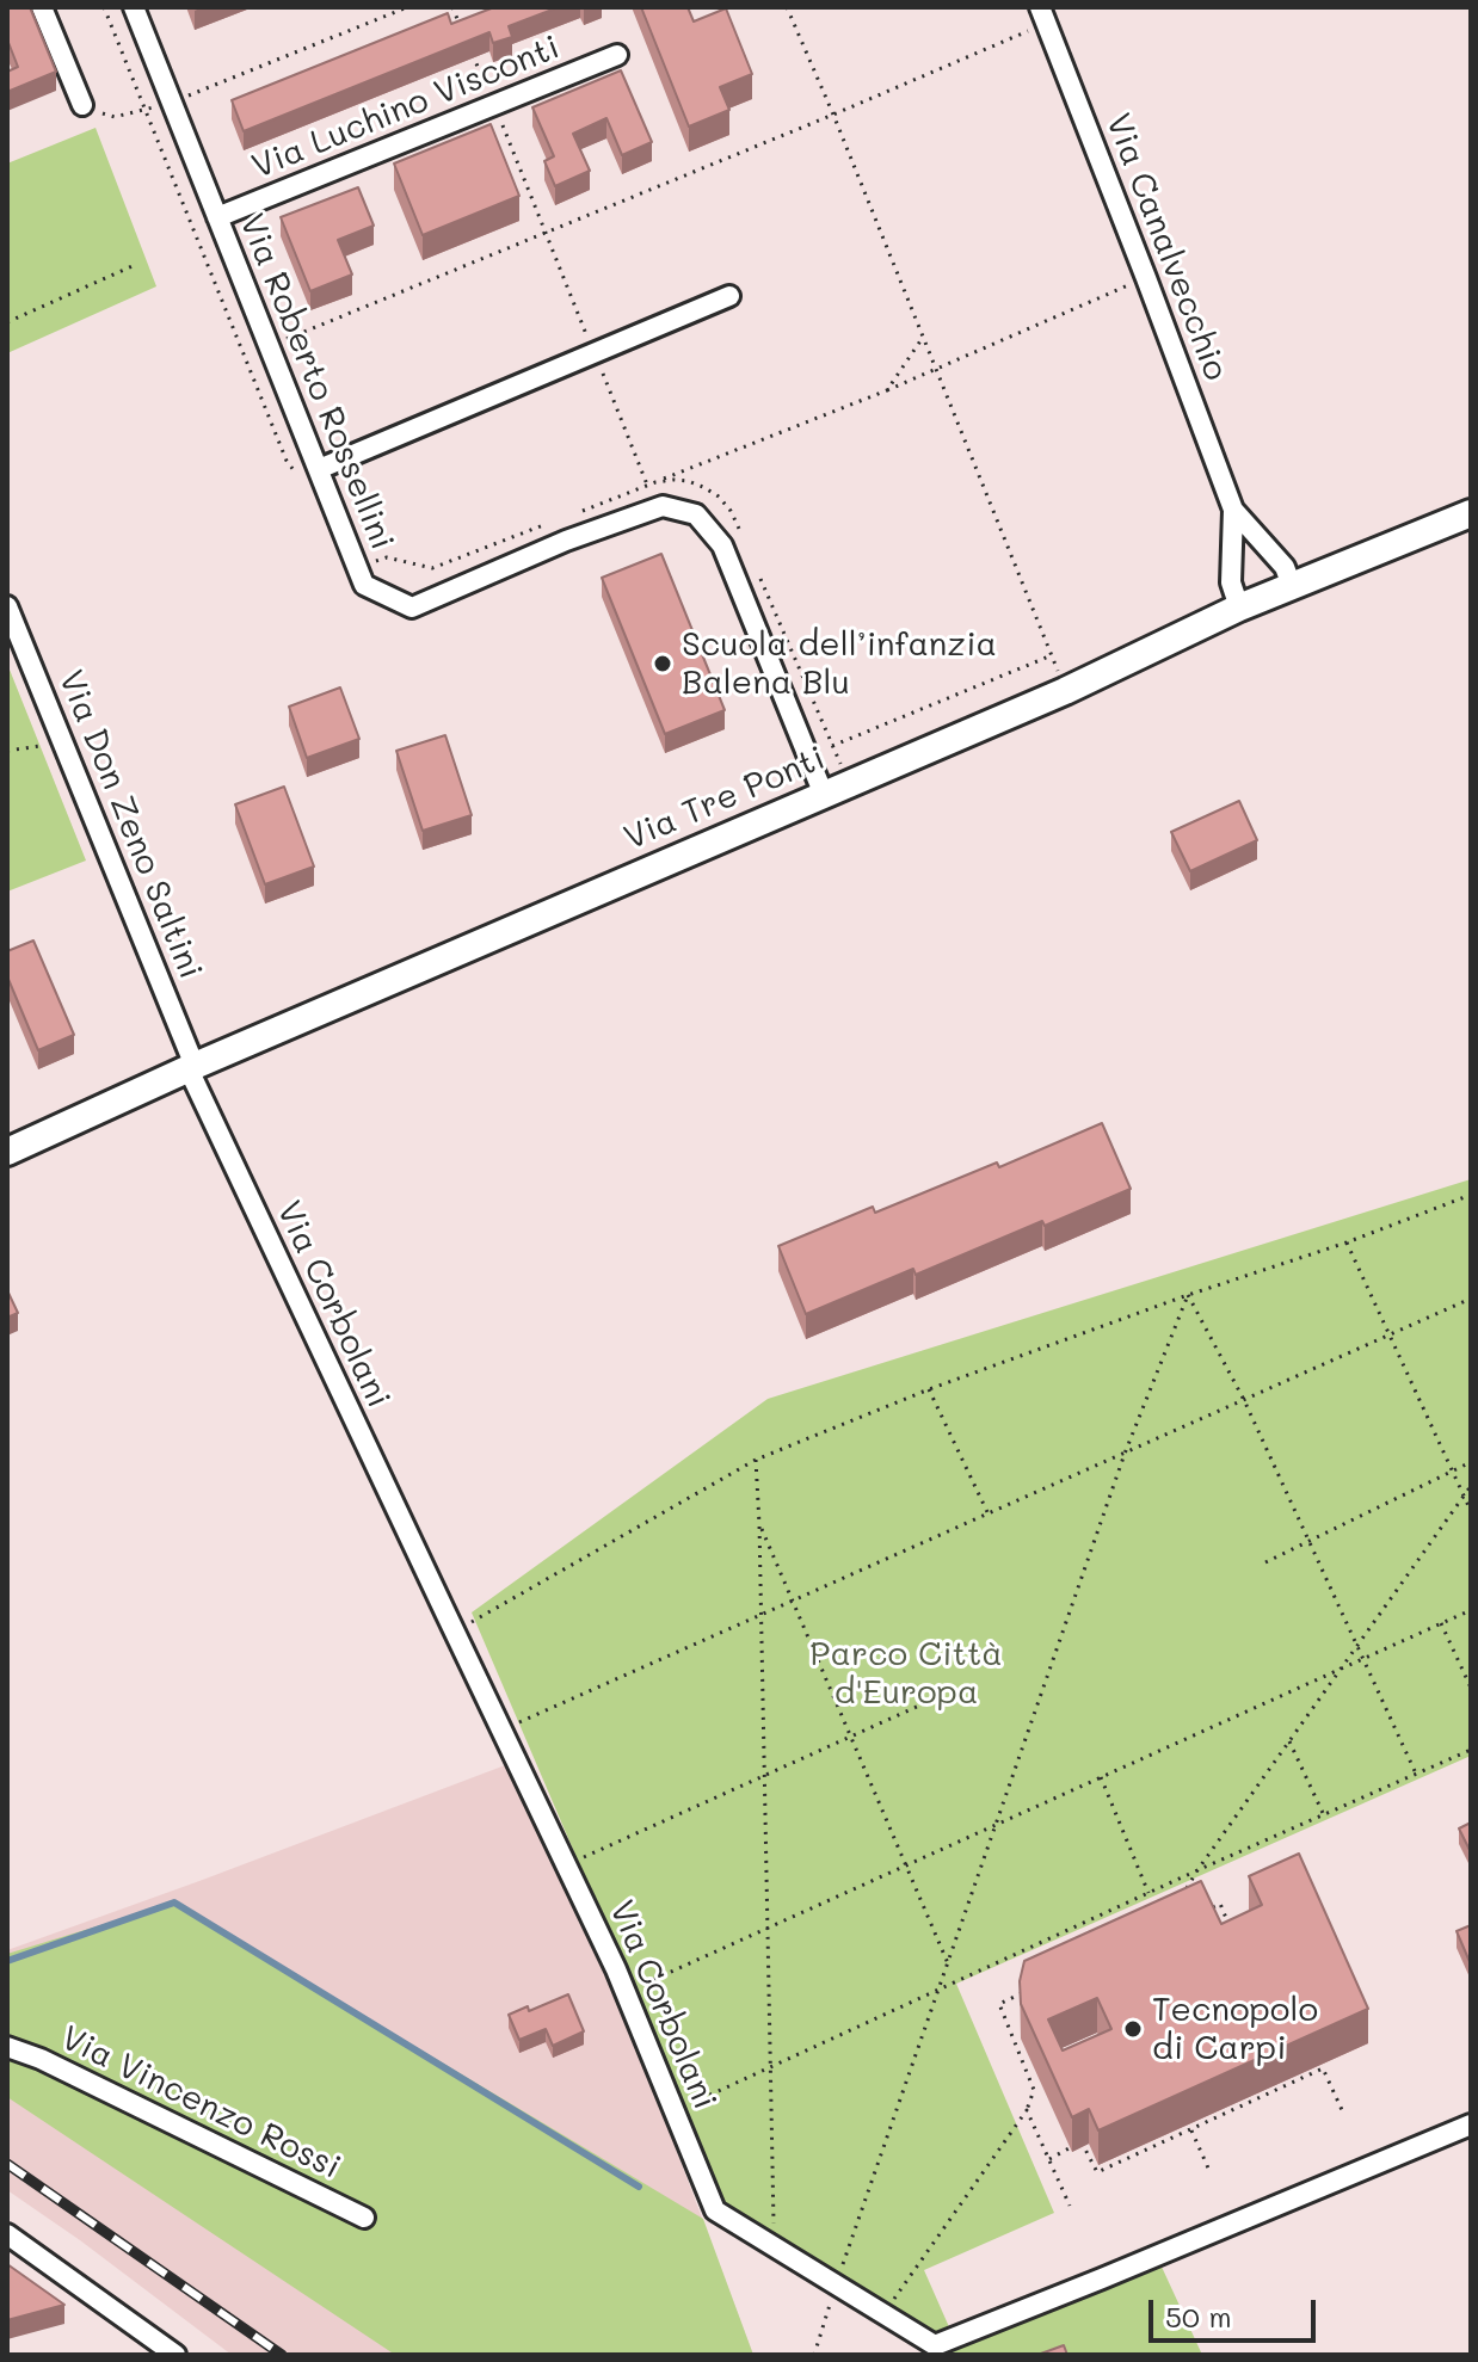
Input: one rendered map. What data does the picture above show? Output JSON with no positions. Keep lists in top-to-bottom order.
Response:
{
  "streets": {
    "street": [
      "Via Luchino Visconti",
      "Via Canalvecchio",
      "Via Roberto Rossellini",
      "Via Tre Ponti",
      "Via Don Zeno Saltini",
      "Via Corbolani",
      "Via Vincenzo Rossi"
    ]
  },
  "crossings": [
    ["Via Luchino Visconti", "Via Roberto Rossellini"],
    ["Via Canalvecchio", "Via Tre Ponti"],
    ["Via Roberto Rossellini", "Via Tre Ponti"],
    ["Via Tre Ponti", "Via Don Zeno Saltini"],
    ["Via Tre Ponti", "Via Corbolani"],
    ["Via Don Zeno Saltini", "Via Corbolani"]
  ],
  "parks": ["Parco Città d'Europa"],
  "places": ["Scuola dell’infanzia Balena Blu", "Tecnopolo di Carpi"],
  "scale_bar": "50 m"
}
